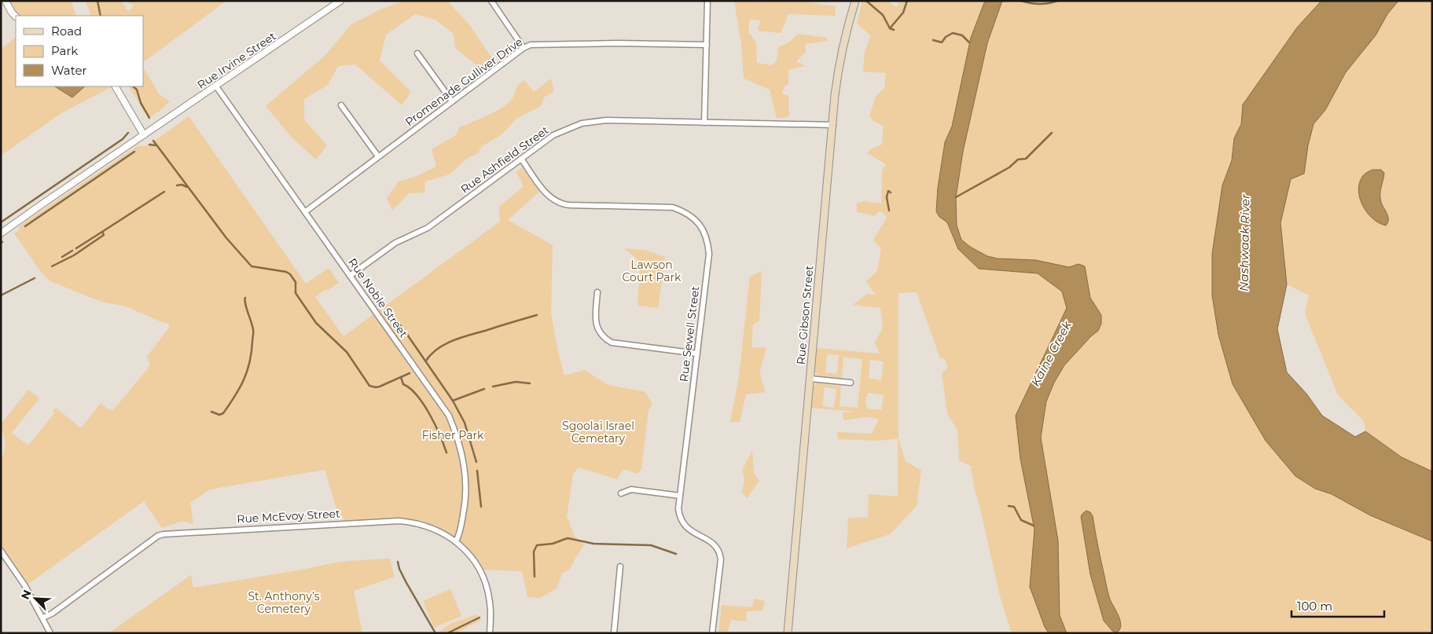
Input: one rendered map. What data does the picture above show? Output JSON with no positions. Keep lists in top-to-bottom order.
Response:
{
  "streets": {
    "main road": ["Rue Gibson Street"],
    "street": [
      "Rue Irvine Street",
      "Promenade Gulliver Drive",
      "Rue Ashfield Street",
      "Rue Noble Street",
      "Rue Sewell Street",
      "Rue McEvoy Street"
    ]
  },
  "crossings": [
    ["Rue Irvine Street", "Rue Noble Street"],
    ["Promenade Gulliver Drive", "Rue Noble Street"],
    ["Rue Ashfield Street", "Rue Noble Street"],
    ["Rue Ashfield Street", "Rue Gibson Street"],
    ["Rue Ashfield Street", "Rue Sewell Street"],
    ["Rue Noble Street", "Rue McEvoy Street"]
  ],
  "water": ["Nashwaak River", "Kaine Creek"],
  "parks": [
    "Lawson Court Park",
    "Sgoolai Israel Cemetary",
    "Fisher Park",
    "St. Anthony’s Cemetery"
  ],
  "legend": ["Road", "Park", "Water"],
  "scale_bar": "100 m",
  "north": "top left"
}
